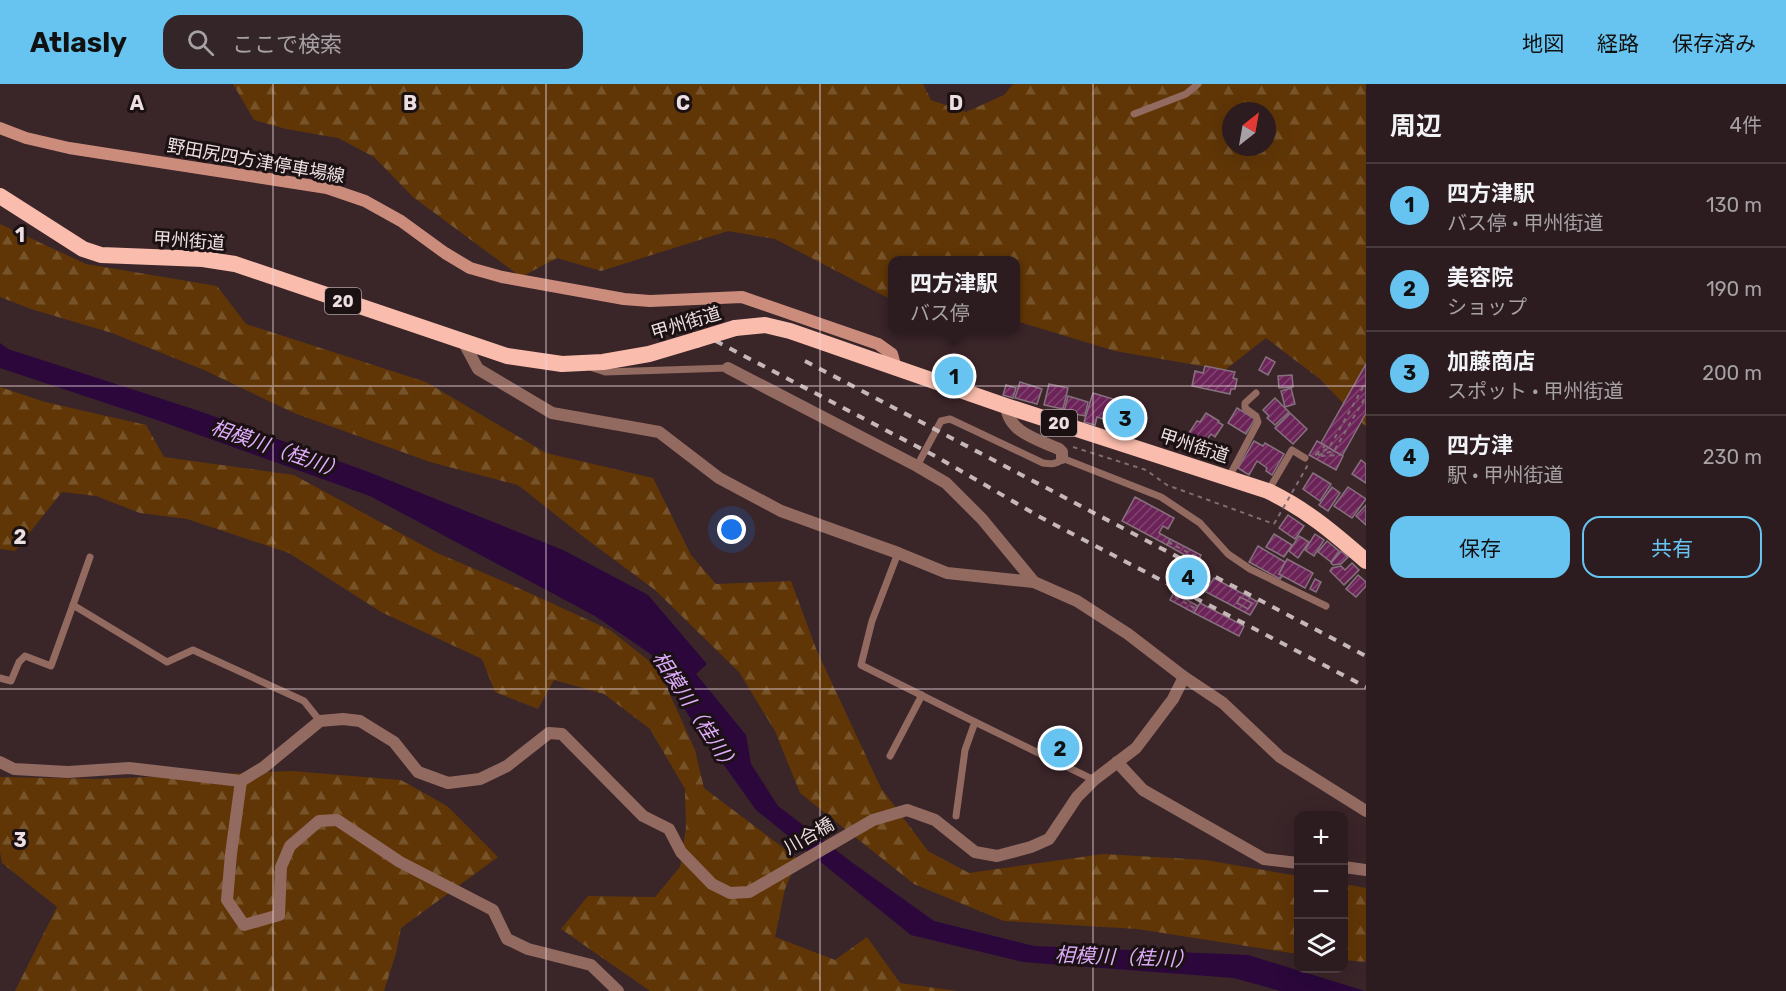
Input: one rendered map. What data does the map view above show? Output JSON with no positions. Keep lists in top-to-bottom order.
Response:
{
  "streets": {
    "highway": ["甲州街道", "20"],
    "main road": ["野田尻四方津停車場線"],
    "street": ["川合橋"]
  },
  "crossings": [
    ["野田尻四方津停車場線", "甲州街道"]
  ],
  "water": ["相模川（桂川）"],
  "north": "top right",
  "page": {
    "header": "Atlasly",
    "search": "ここで検索",
    "nav": ["地図", "経路", "保存済み"],
    "heading": ["周辺", "4件"],
    "list": [
      {
        "mark": "1",
        "name": "四方津駅",
        "note": "バス停 · 甲州街道",
        "value": "130 m"
      },
      {
        "mark": "2",
        "name": "美容院",
        "note": "ショップ",
        "value": "190 m"
      },
      {
        "mark": "3",
        "name": "加藤商店",
        "note": "スポット · 甲州街道",
        "value": "200 m"
      },
      {
        "mark": "4",
        "name": "四方津",
        "note": "駅 · 甲州街道",
        "value": "230 m"
      }
    ],
    "popup": ["四方津駅", "バス停"],
    "pins": [
      "1",
      "3",
      "4",
      "2"
    ],
    "buttons": ["保存", "共有"],
    "map_buttons": ["+", "−"]
  },
  "grid": {
    "columns": [
      "A",
      "B",
      "C",
      "D"
    ],
    "rows": ["1", "2", "3"]
  }
}
